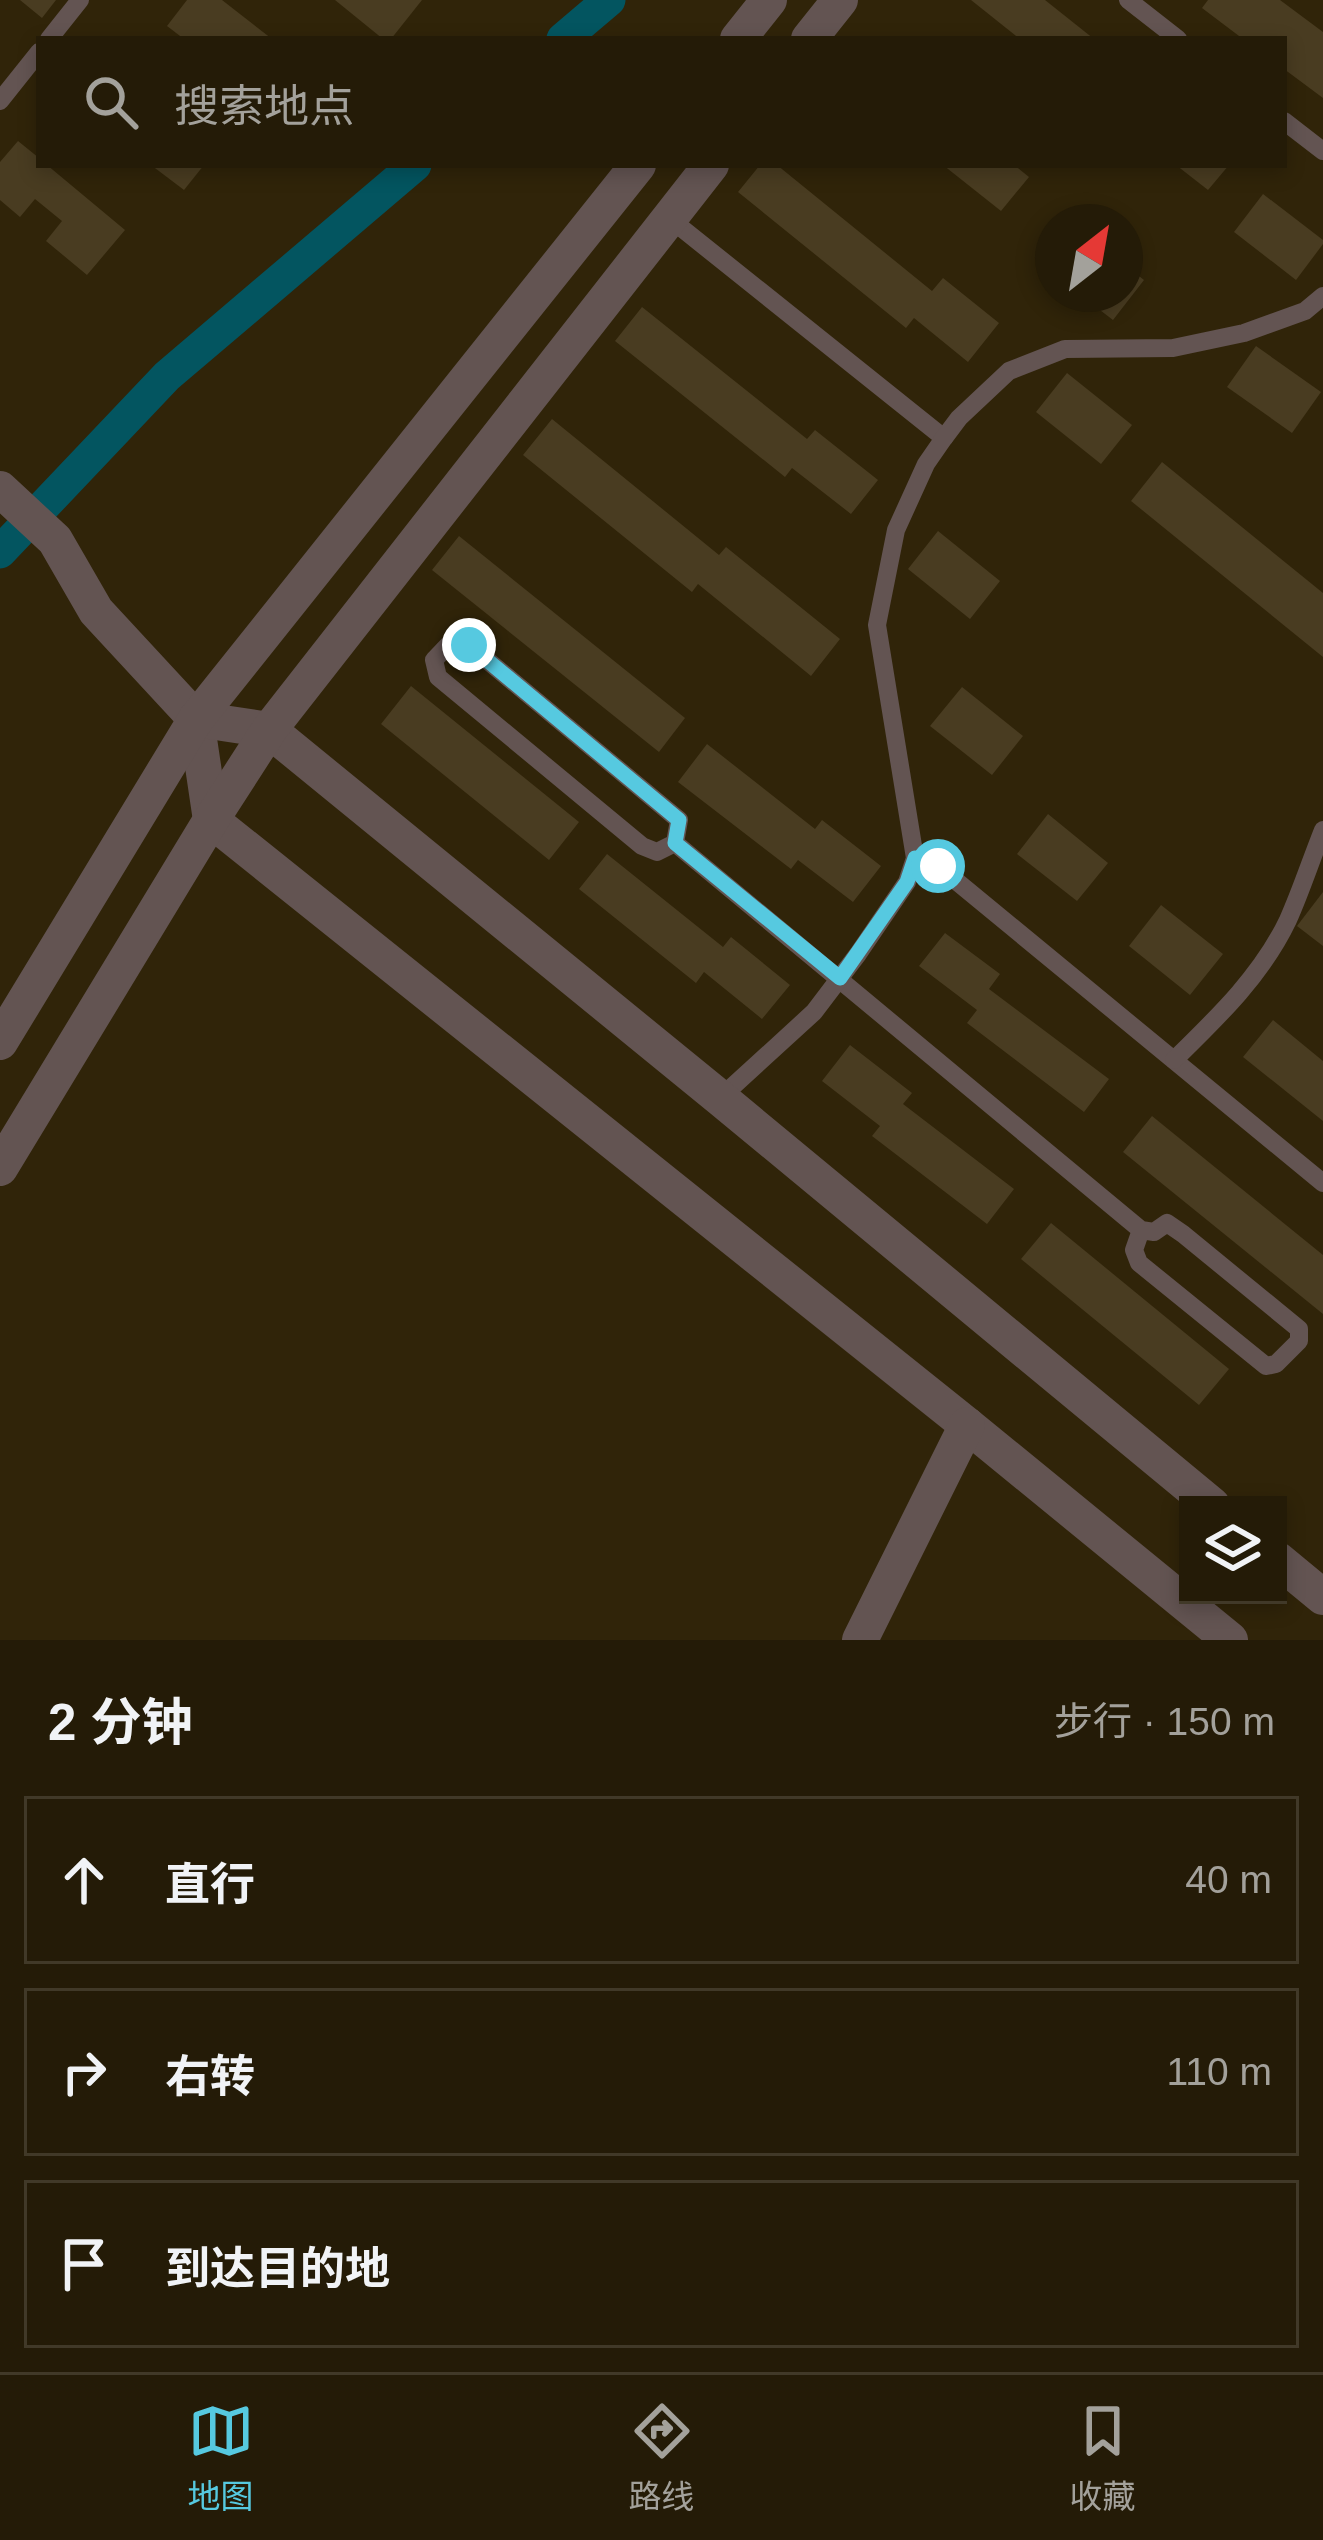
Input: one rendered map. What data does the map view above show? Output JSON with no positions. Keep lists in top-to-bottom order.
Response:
{
  "north": "top right",
  "page": {
    "search": "搜索地点",
    "heading": ["2 分钟", "步行 · 150 m"],
    "list": [
      ["直行", "40 m"],
      ["右转", "110 m"],
      "到达目的地"
    ],
    "nav": ["地图", "路线", "收藏"]
  }
}
